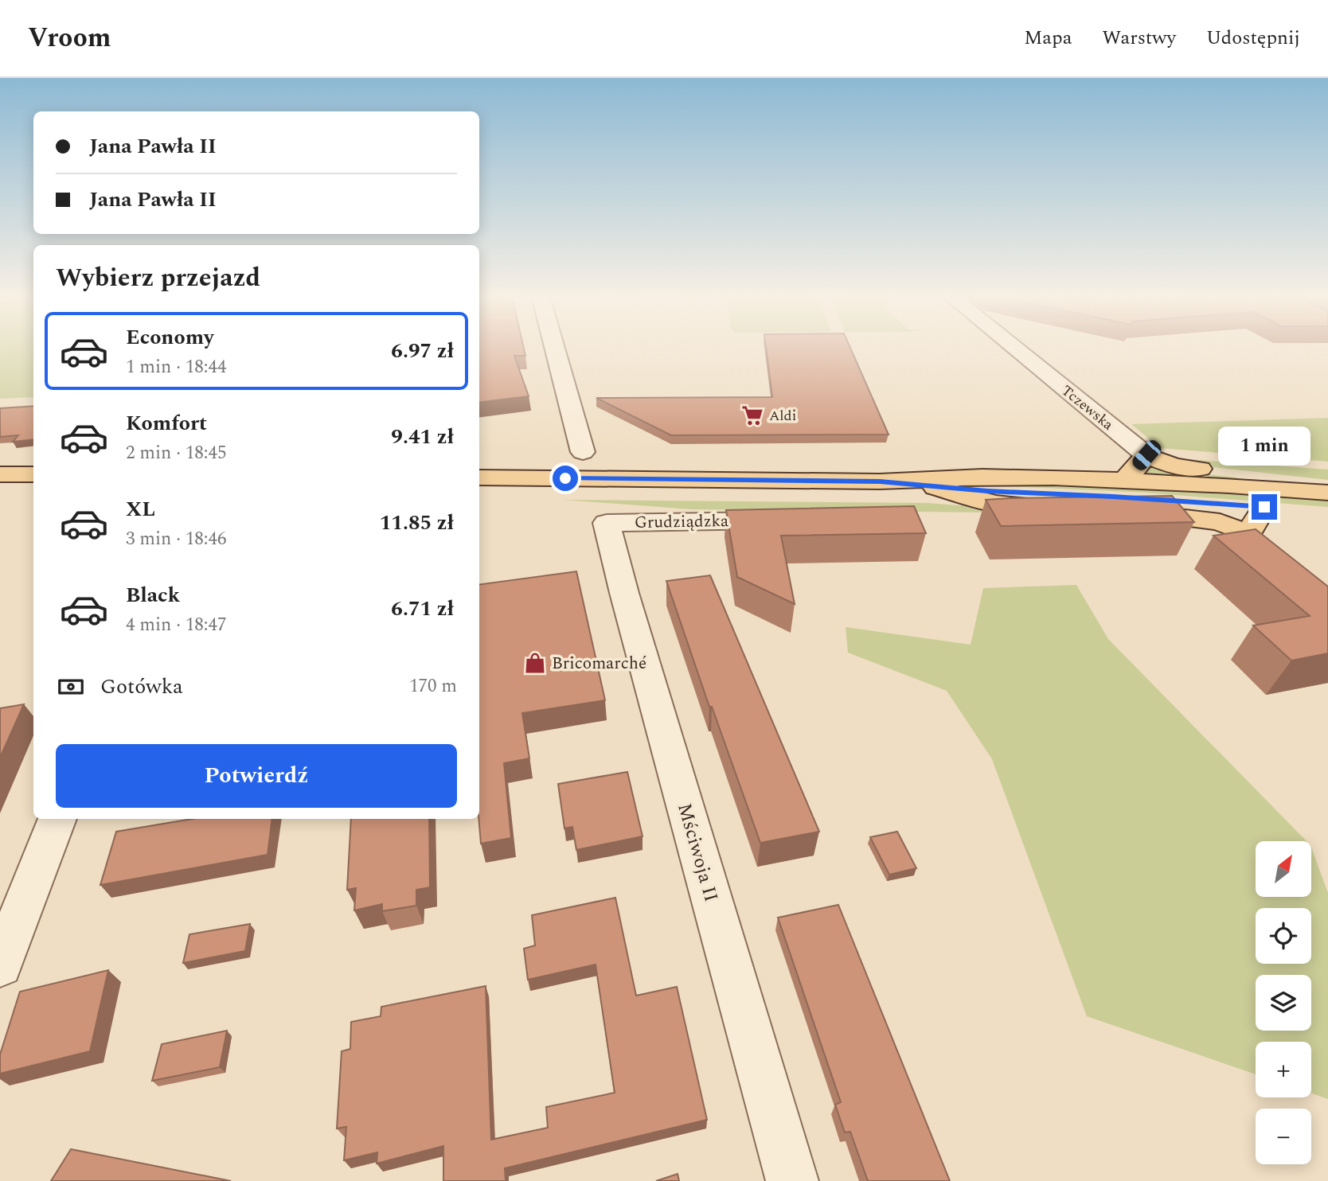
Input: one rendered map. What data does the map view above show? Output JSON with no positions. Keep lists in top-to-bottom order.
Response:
{
  "streets": {
    "street": ["Tczewska", "Grudziądzka", "Mściwoja II"]
  },
  "crossings": [
    ["Grudziądzka", "Mściwoja II"]
  ],
  "places": {
    "supermarket": ["Aldi"],
    "shop": ["Bricomarché"]
  },
  "north": "top right",
  "page": {
    "header": "Vroom",
    "nav": ["Mapa", "Warstwy", "Udostępnij"],
    "banner": ["Jana Pawła II", "Jana Pawła II"],
    "heading": "Wybierz przejazd",
    "list": [
      {
        "name": "Economy",
        "note": "1 min · 18:44",
        "value": "6.97 zł"
      },
      {
        "name": "Komfort",
        "note": "2 min · 18:45",
        "value": "9.41 zł"
      },
      {
        "name": "XL",
        "note": "3 min · 18:46",
        "value": "11.85 zł"
      },
      {
        "name": "Black",
        "note": "4 min · 18:47",
        "value": "6.71 zł"
      }
    ],
    "bubble": "1 min",
    "pay": ["Gotówka", "170 m"],
    "buttons": "Potwierdź",
    "map_buttons": ["+", "−"]
  }
}
